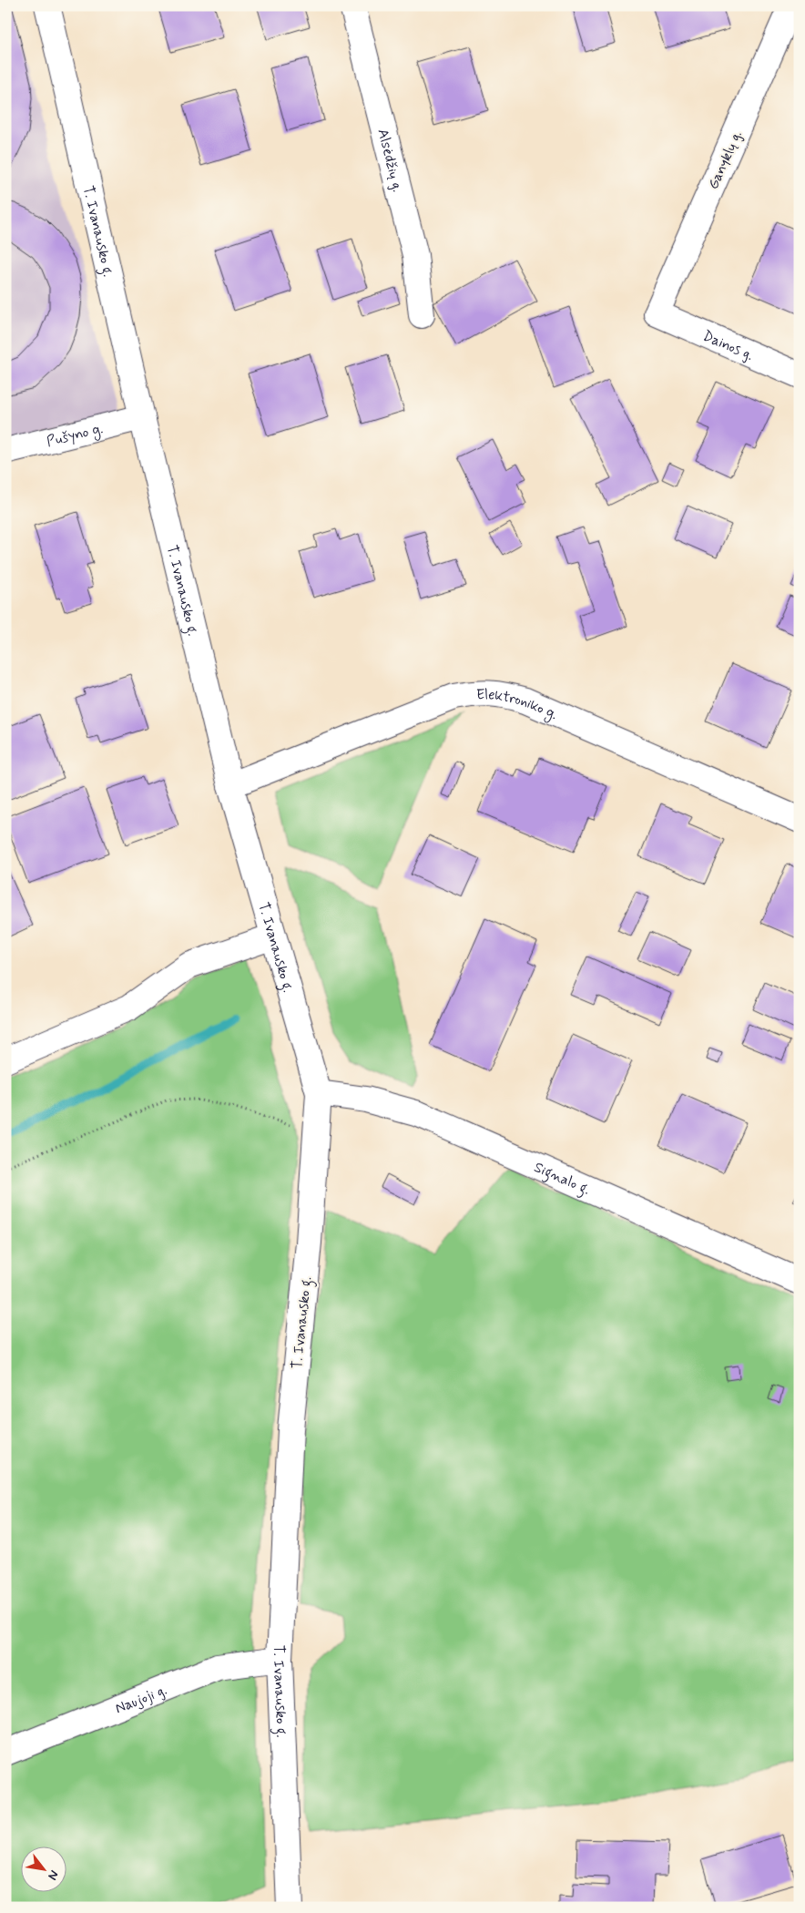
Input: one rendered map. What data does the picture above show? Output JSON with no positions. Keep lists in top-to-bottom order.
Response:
{
  "streets": {
    "street": [
      "Alsėdžių g.",
      "Ganyklų g.",
      "T. Ivanausko g.",
      "Dainos g.",
      "Pušyno g.",
      "Elektroniko g.",
      "Signalo g.",
      "Naujoji g."
    ]
  },
  "crossings": [
    ["Ganyklų g.", "Dainos g."],
    ["T. Ivanausko g.", "Pušyno g."],
    ["T. Ivanausko g.", "Elektroniko g."],
    ["T. Ivanausko g.", "Signalo g."],
    ["T. Ivanausko g.", "Naujoji g."]
  ],
  "north": "bottom right"
}
